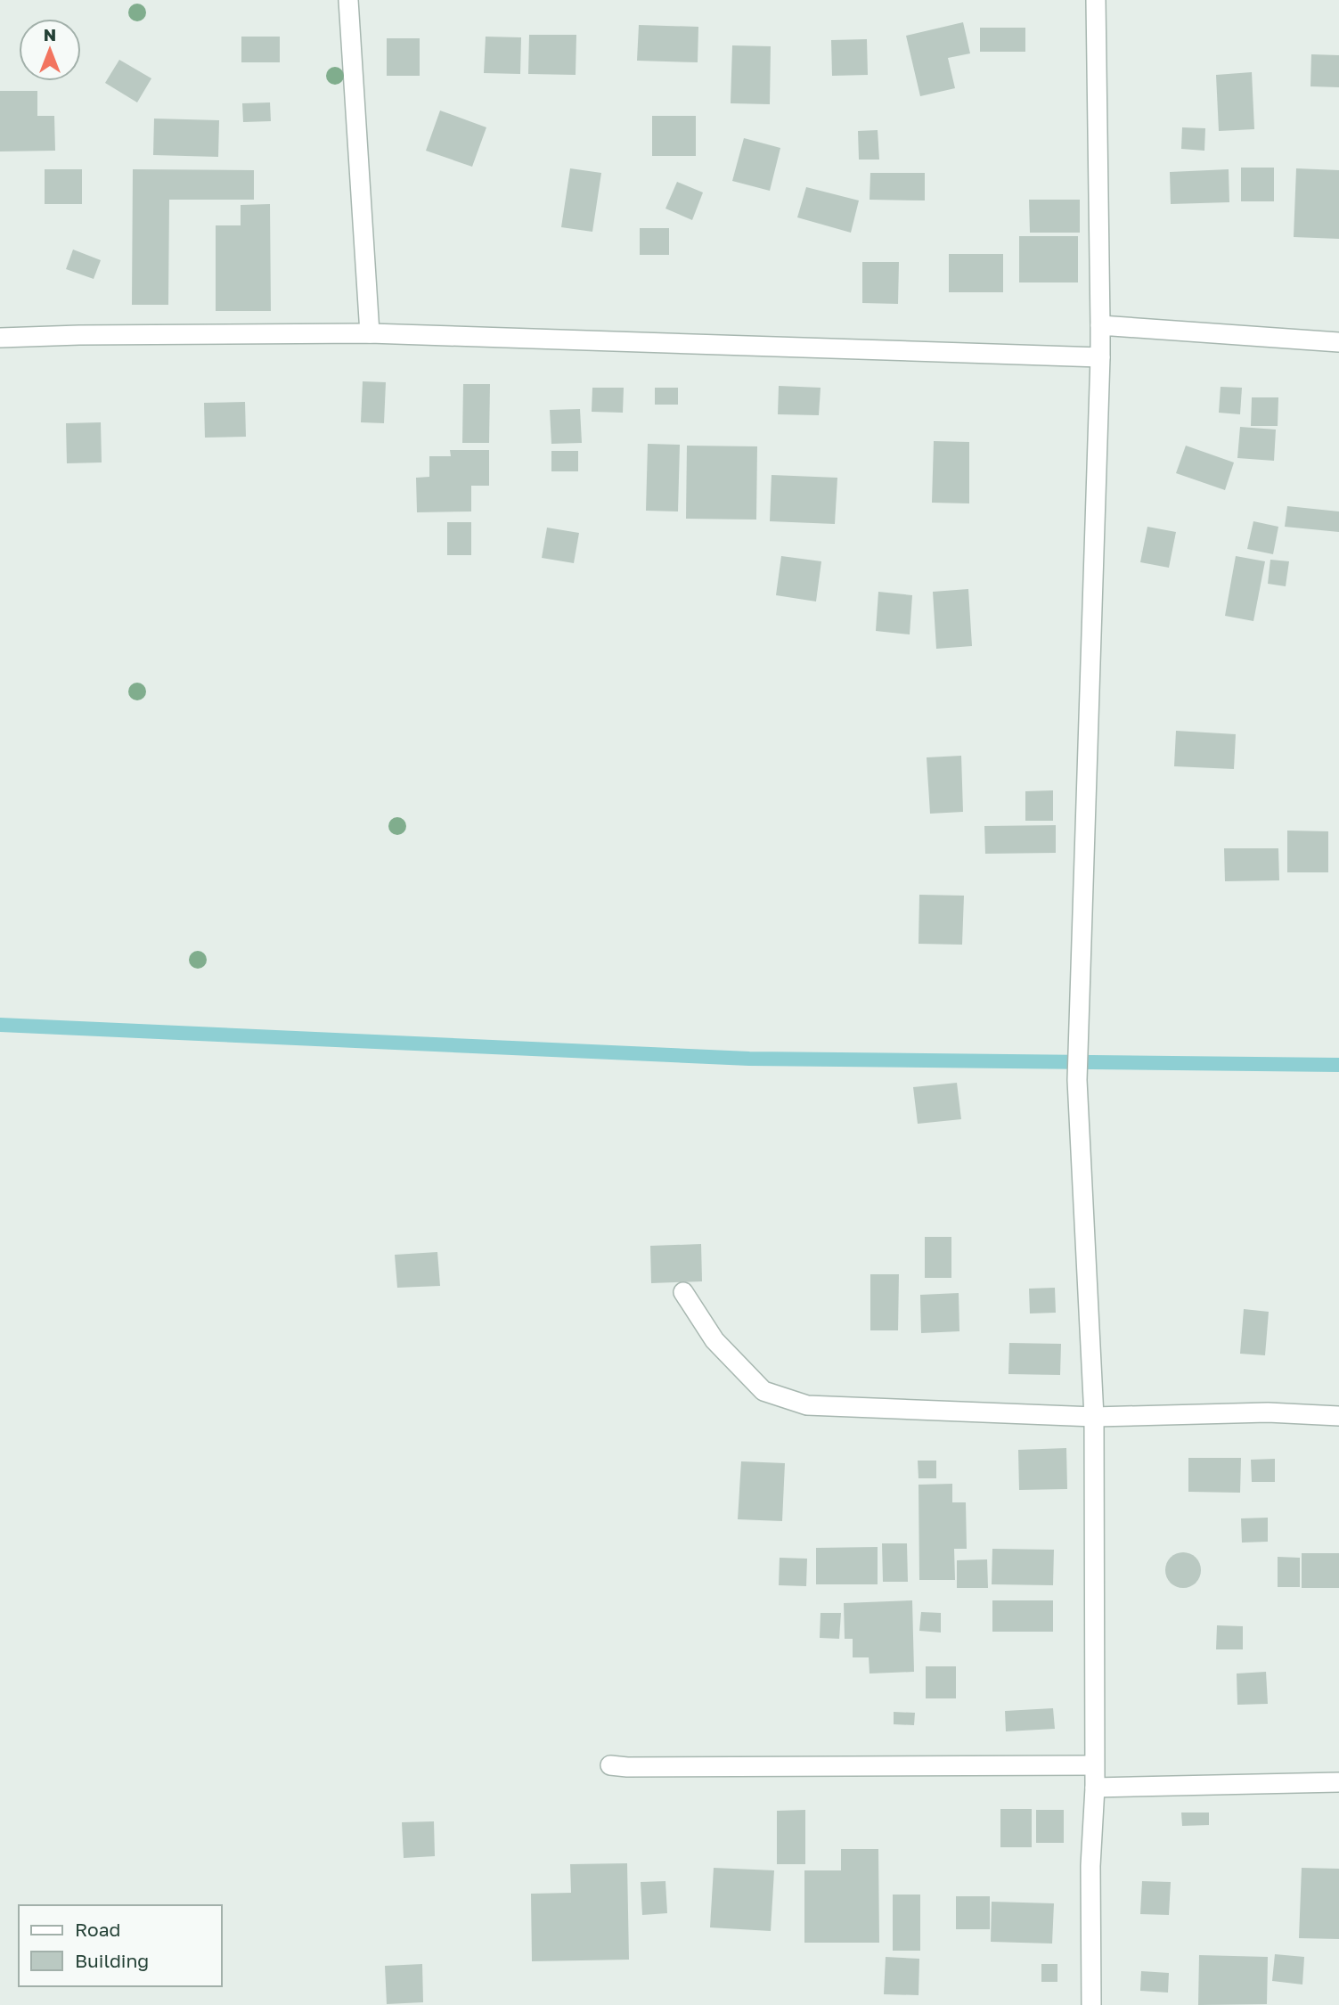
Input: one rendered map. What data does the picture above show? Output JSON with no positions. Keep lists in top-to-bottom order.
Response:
{
  "legend": ["Road", "Building"],
  "north": "top"
}
